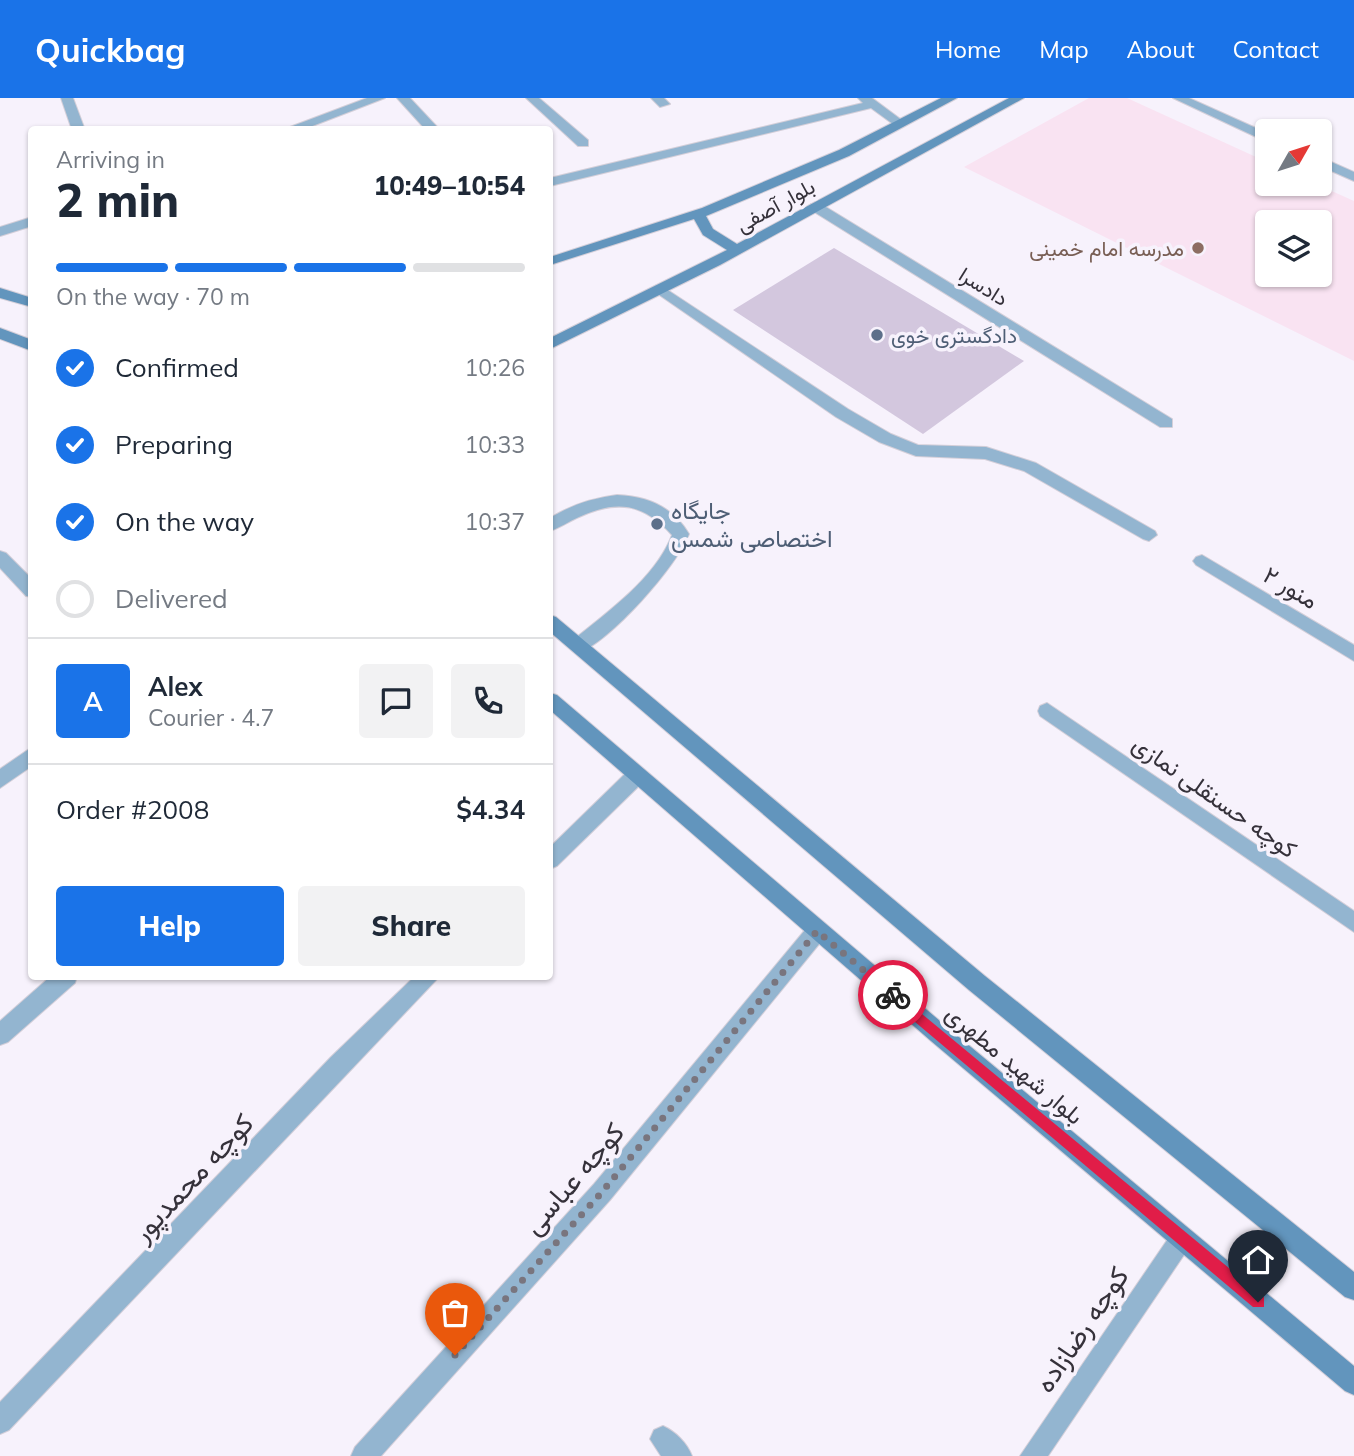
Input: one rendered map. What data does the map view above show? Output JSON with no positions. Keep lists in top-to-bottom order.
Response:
{
  "streets": {
    "main road": ["بلوار آصفی", "بلوار شهید مطهری"],
    "street": [
      "دادسرا",
      "منور ۲",
      "کوچه حسنقلی نمازی",
      "کوچه محمدپور",
      "کوچه عباسی",
      "کوچه رضازاده"
    ]
  },
  "crossings": [
    ["بلوار آصفی", "دادسرا"],
    ["بلوار شهید مطهری", "کوچه عباسی"],
    ["بلوار شهید مطهری", "کوچه رضازاده"]
  ],
  "places": ["مدرسه امام خمینی", "دادگستری خوی", "جایگاه اختصاصی شمس"],
  "north": "top right",
  "page": {
    "header": "Quickbag",
    "nav": [
      "Home",
      "Map",
      "About",
      "Contact"
    ],
    "heading": ["2 min", "Arriving in", "10:49–10:54"],
    "panel": [
      "Alex",
      "Courier · 4.7",
      "Order #2008",
      "$4.34"
    ],
    "bar": "On the way · 70 m",
    "list": [
      ["Confirmed", "10:26"],
      ["Preparing", "10:33"],
      ["On the way", "10:37"],
      "Delivered"
    ],
    "round": "A",
    "buttons": ["Help", "Share"]
  }
}
